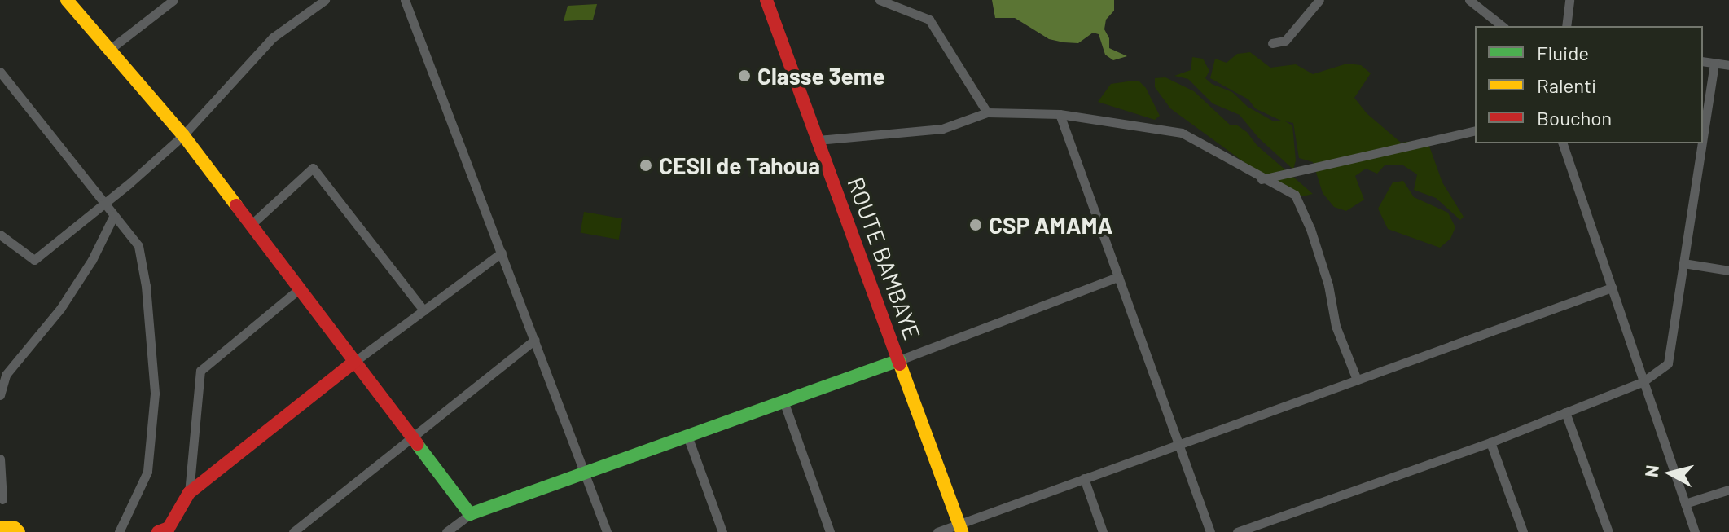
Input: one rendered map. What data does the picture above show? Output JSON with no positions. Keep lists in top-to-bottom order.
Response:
{
  "streets": {
    "street": ["ROUTE BAMBAYE"]
  },
  "places": ["Classe 3eme", "CESII de Tahoua", "CSP AMAMA"],
  "legend": ["Fluide", "Ralenti", "Bouchon"],
  "north": "left"
}
